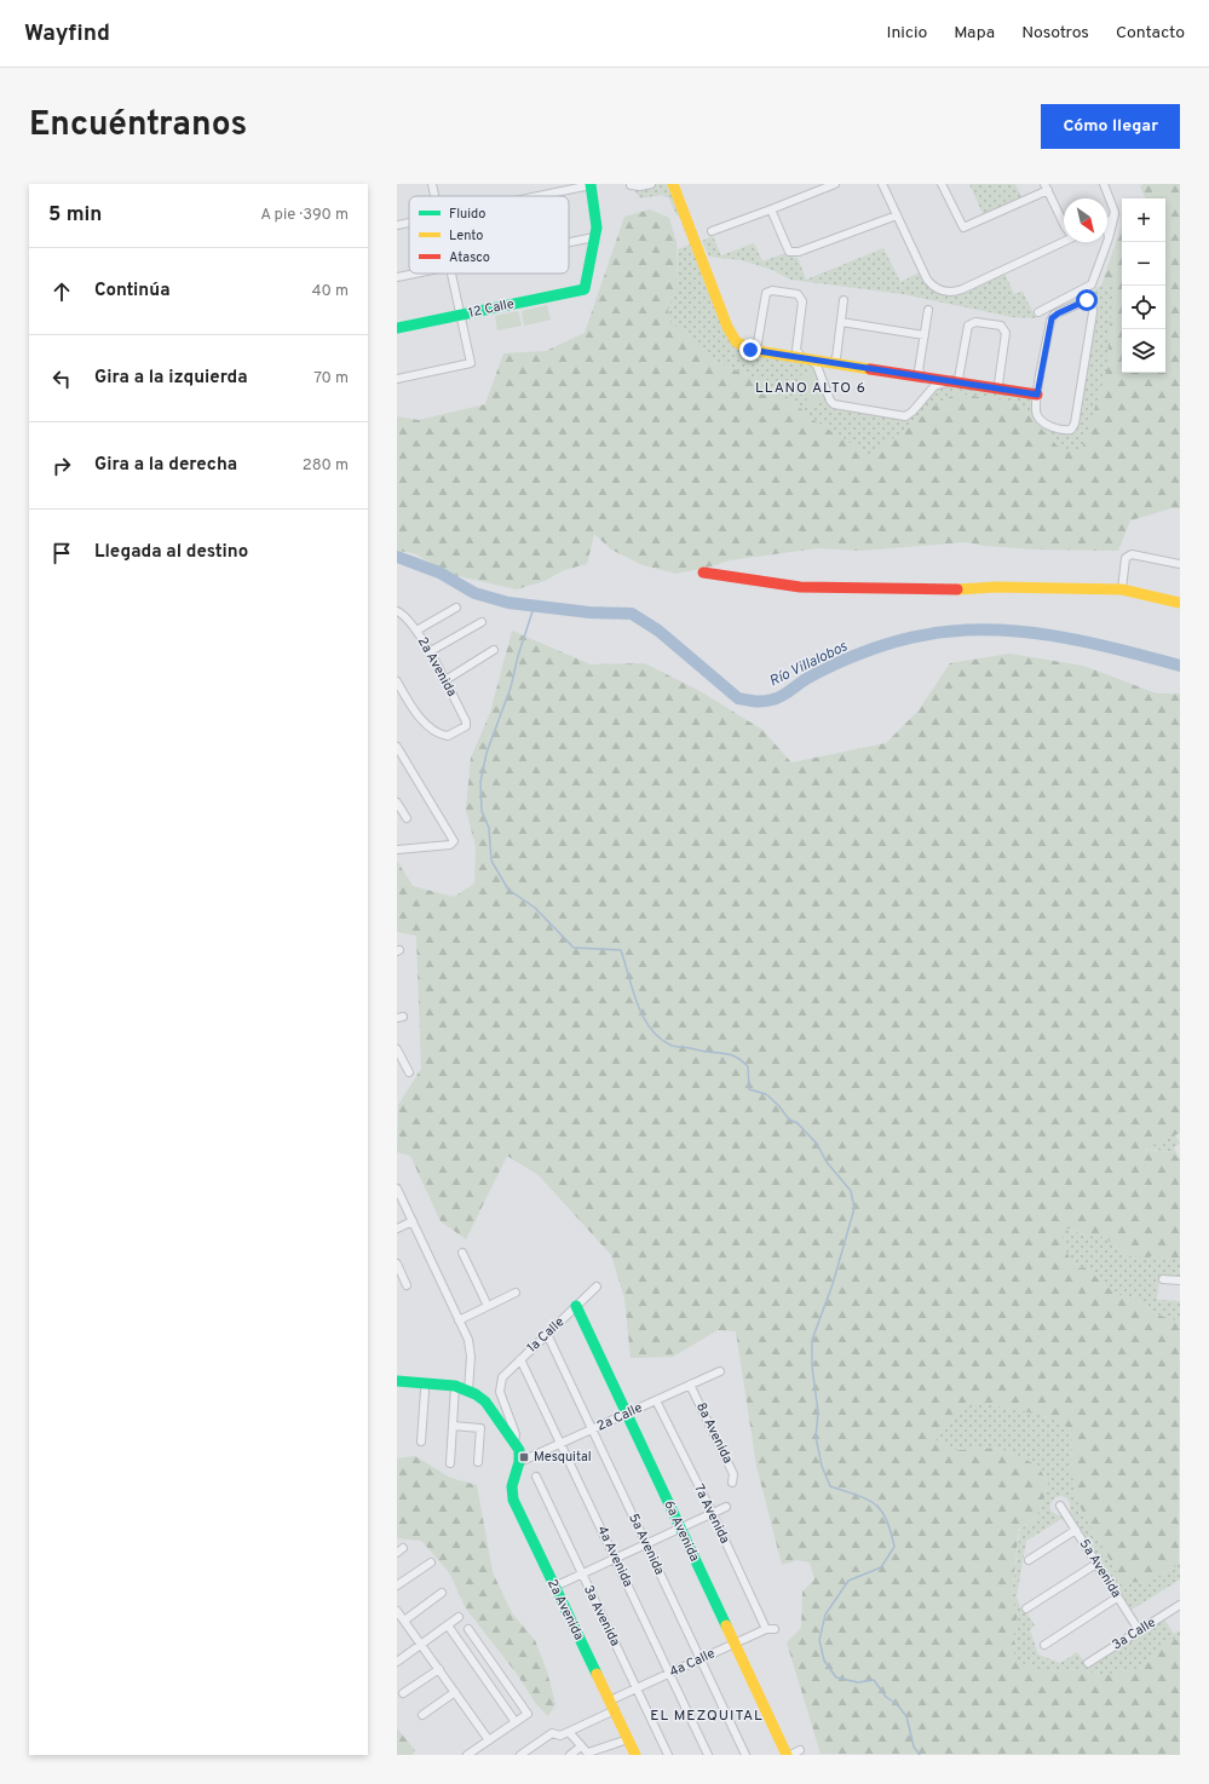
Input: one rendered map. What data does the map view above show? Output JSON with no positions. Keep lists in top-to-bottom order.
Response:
{
  "streets": {
    "street": [
      "12 Calle",
      "2a Avenida",
      "1a Calle",
      "2a Calle",
      "8a Avenida",
      "7a Avenida",
      "6a Avenida",
      "5a Avenida",
      "4a Avenida",
      "3a Avenida",
      "3a Calle",
      "4a Calle"
    ]
  },
  "crossings": [
    ["2a Avenida", "2a Calle"],
    ["2a Avenida", "4a Calle"],
    ["1a Calle", "6a Avenida"],
    ["1a Calle", "5a Avenida"],
    ["1a Calle", "4a Avenida"],
    ["2a Calle", "8a Avenida"],
    ["2a Calle", "7a Avenida"],
    ["2a Calle", "6a Avenida"],
    ["2a Calle", "5a Avenida"],
    ["2a Calle", "4a Avenida"],
    ["7a Avenida", "4a Calle"],
    ["6a Avenida", "4a Calle"],
    ["5a Avenida", "3a Calle"],
    ["5a Avenida", "4a Calle"],
    ["4a Avenida", "4a Calle"],
    ["3a Avenida", "4a Calle"]
  ],
  "districts": ["LLANO ALTO 6", "EL MEZQUITAL"],
  "water": ["Río Villalobos"],
  "places": {
    "transit": ["Mesquital"]
  },
  "legend": ["Fluido", "Lento", "Atasco"],
  "north": "bottom right",
  "page": {
    "header": "Wayfind",
    "nav": [
      "Inicio",
      "Mapa",
      "Nosotros",
      "Contacto"
    ],
    "title": "Encuéntranos",
    "buttons": "Cómo llegar",
    "heading": ["5 min", "A pie · 390 m"],
    "map_buttons": ["+", "−"],
    "list": [
      ["Continúa", "40 m"],
      ["Gira a la izquierda", "70 m"],
      ["Gira a la derecha", "280 m"],
      "Llegada al destino"
    ]
  }
}
